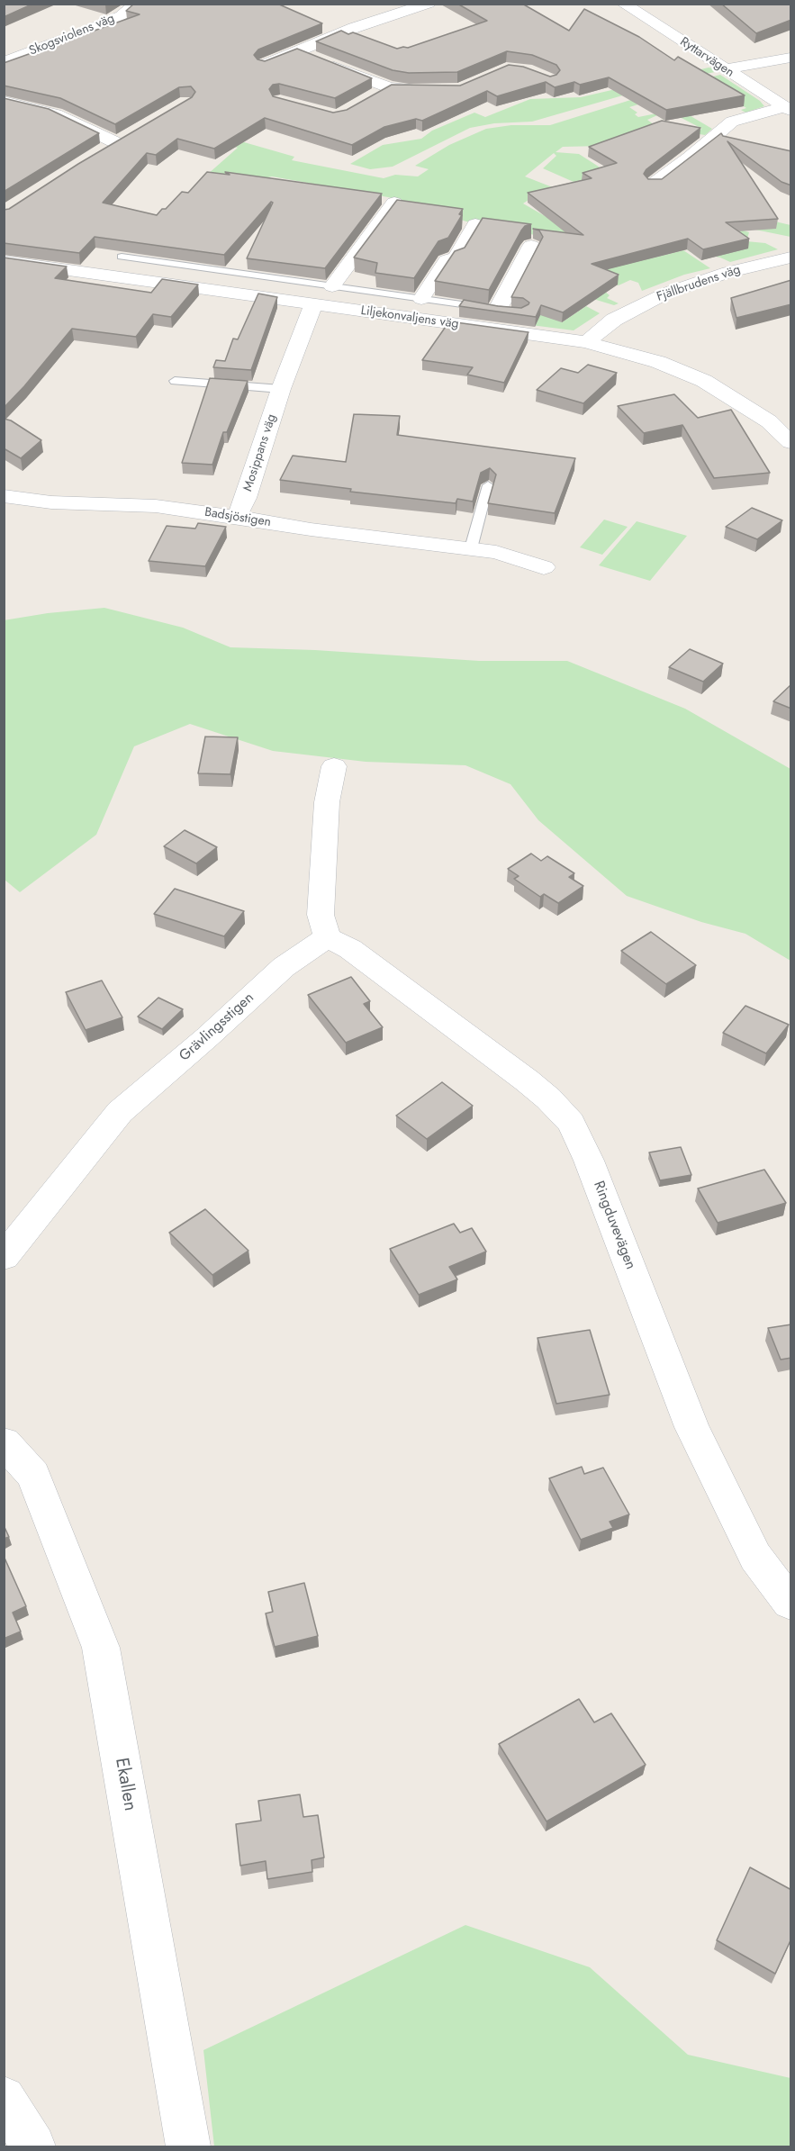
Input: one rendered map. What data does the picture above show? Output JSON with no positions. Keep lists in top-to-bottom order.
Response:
{
  "streets": {
    "street": [
      "Skogsviolens väg",
      "Ryttarvägen",
      "Fjällbrudens väg",
      "Liljekonvaljens väg",
      "Mosippans väg",
      "Badsjöstigen",
      "Grävlingsstigen",
      "Ringduvevägen",
      "Ekallen"
    ]
  },
  "crossings": [
    ["Fjällbrudens väg", "Liljekonvaljens väg"],
    ["Liljekonvaljens väg", "Mosippans väg"],
    ["Mosippans väg", "Badsjöstigen"],
    ["Grävlingsstigen", "Ringduvevägen"]
  ]
}
